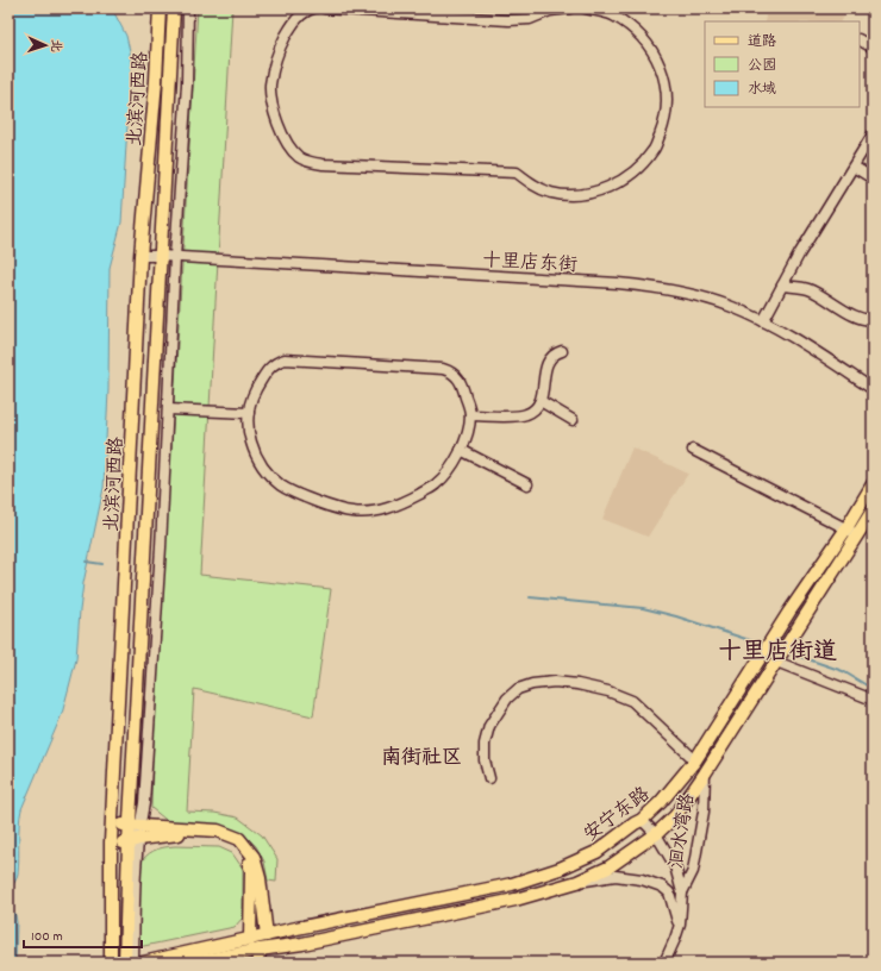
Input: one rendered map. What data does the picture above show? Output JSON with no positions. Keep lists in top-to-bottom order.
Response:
{
  "streets": {
    "main road": ["北滨河西路", "安宁东路"],
    "street": ["十里店东街", "洄水湾路"]
  },
  "crossings": [
    ["北滨河西路", "十里店东街"],
    ["安宁东路", "洄水湾路"]
  ],
  "districts": ["十里店街道", "南街社区"],
  "legend": ["道路", "公园", "水域"],
  "scale_bar": "100 m",
  "north": "right"
}
